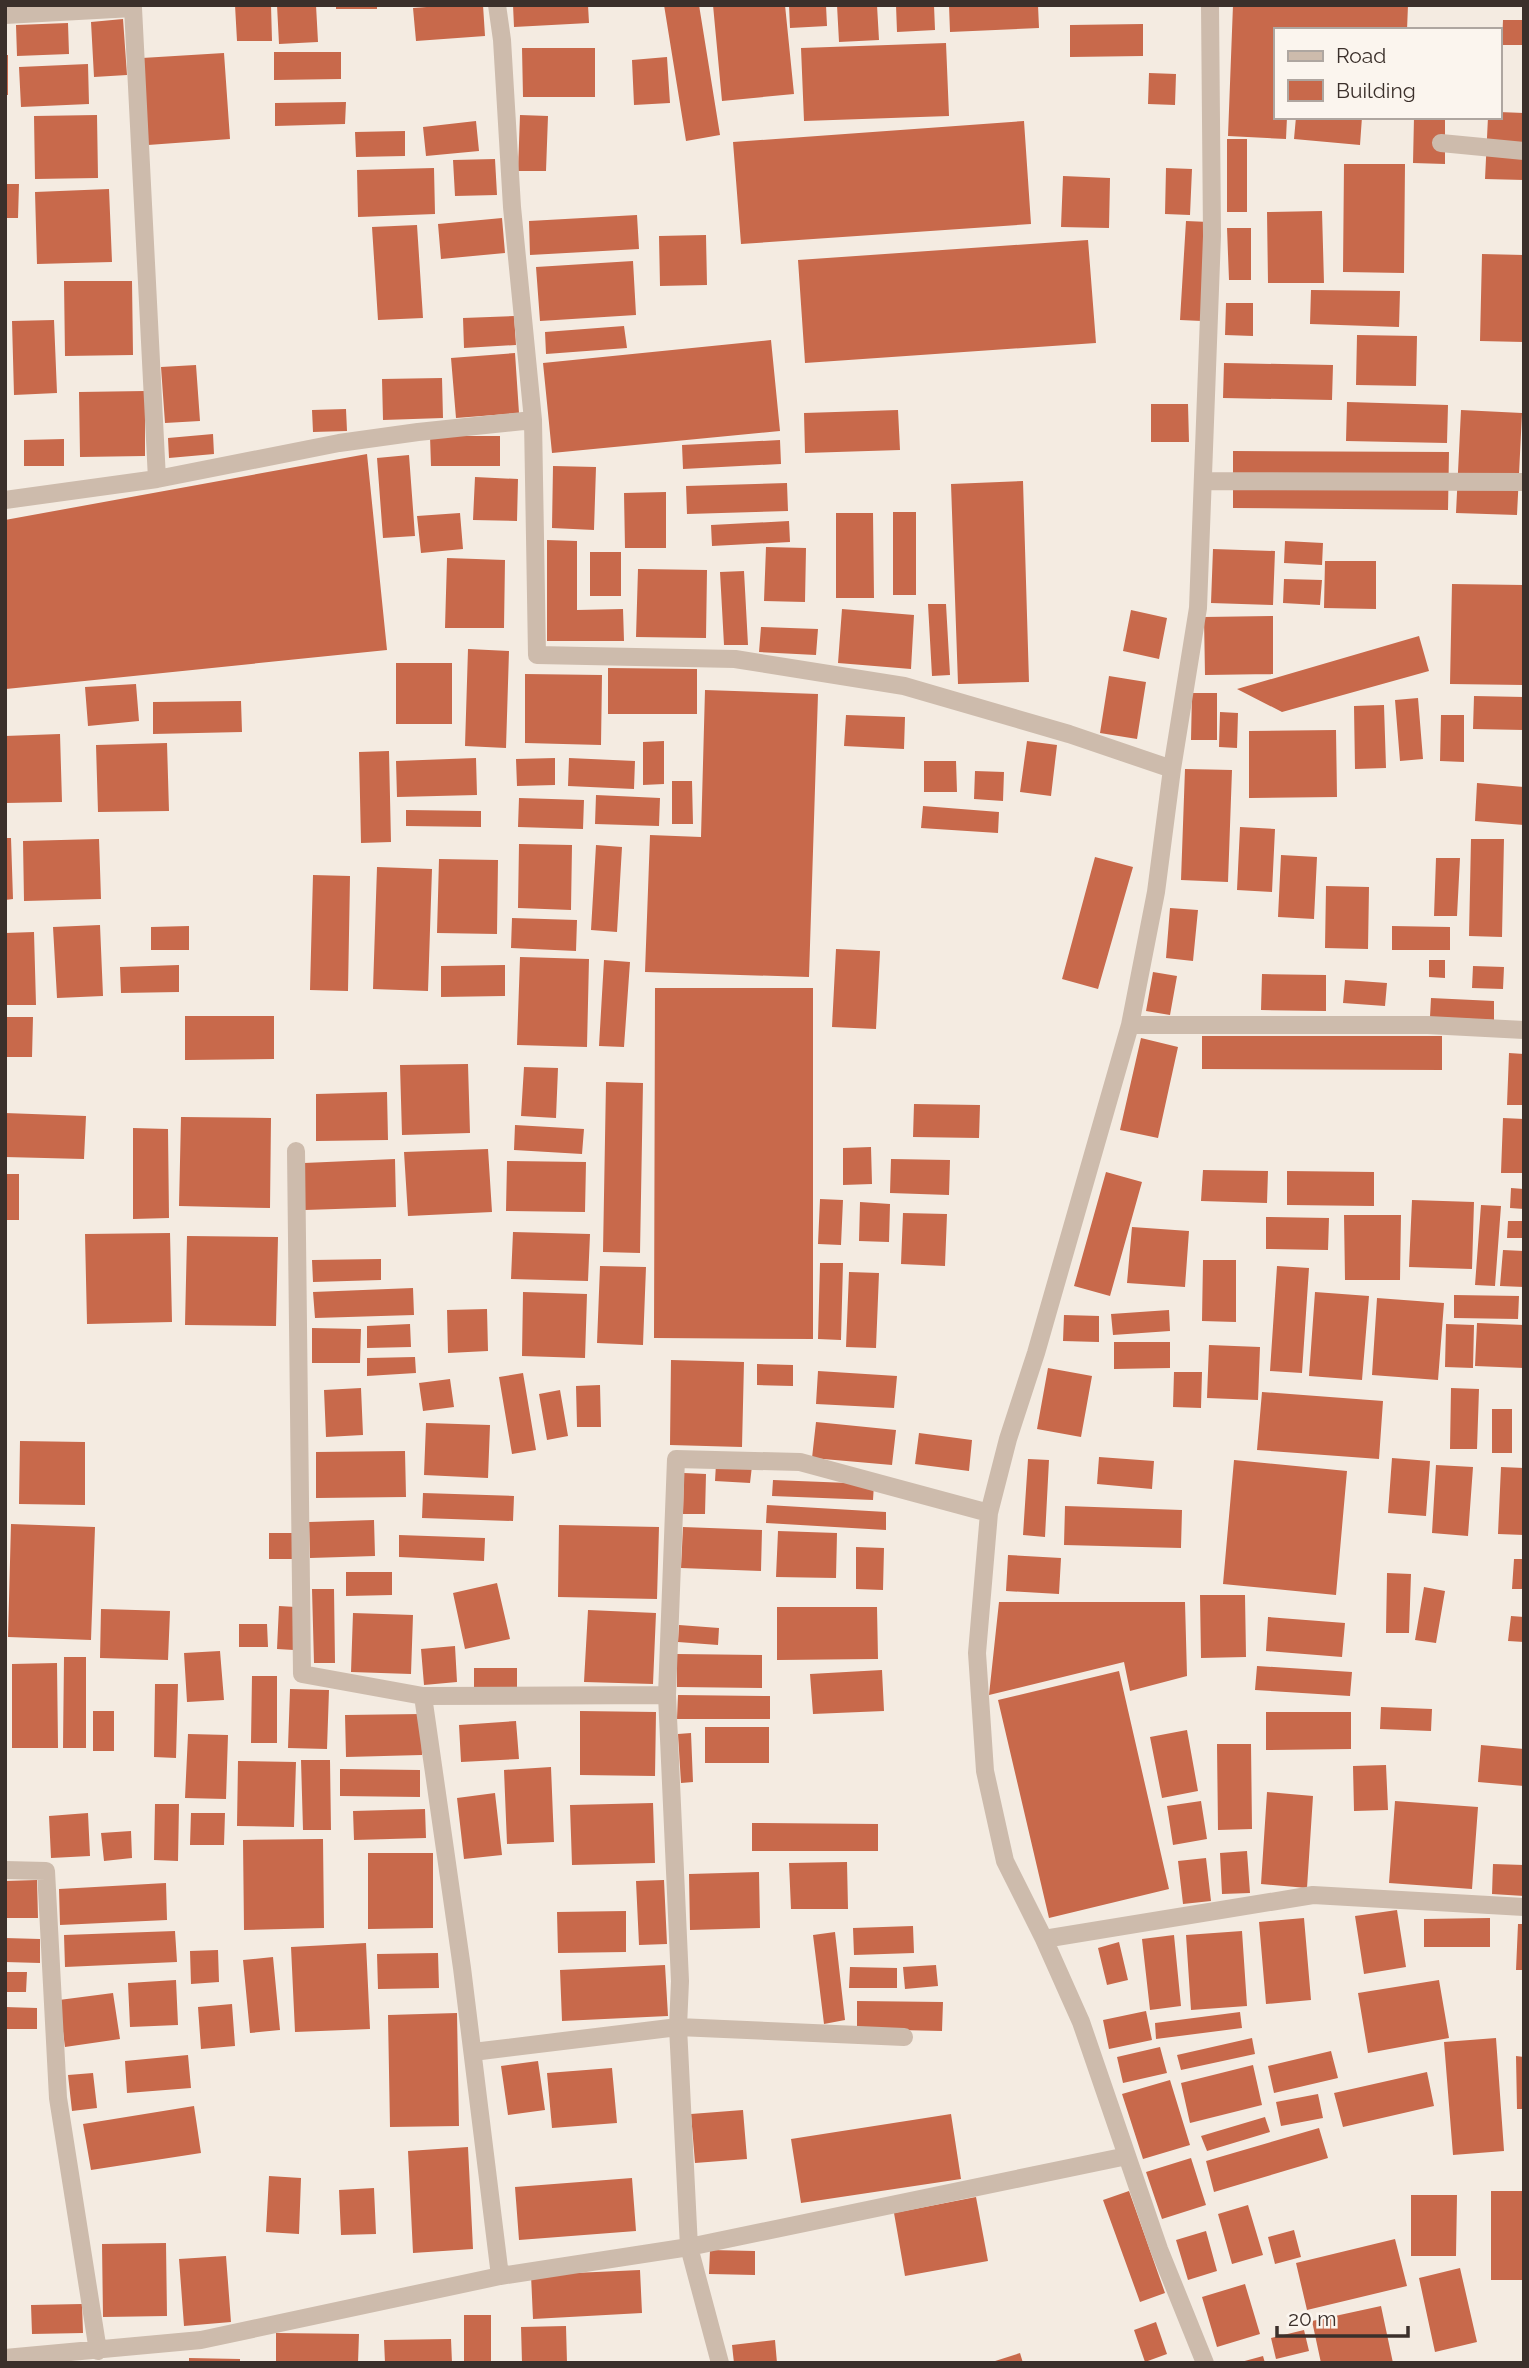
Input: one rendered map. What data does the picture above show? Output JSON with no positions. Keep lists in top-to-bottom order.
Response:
{
  "legend": ["Road", "Building"],
  "scale_bar": "20 m"
}
